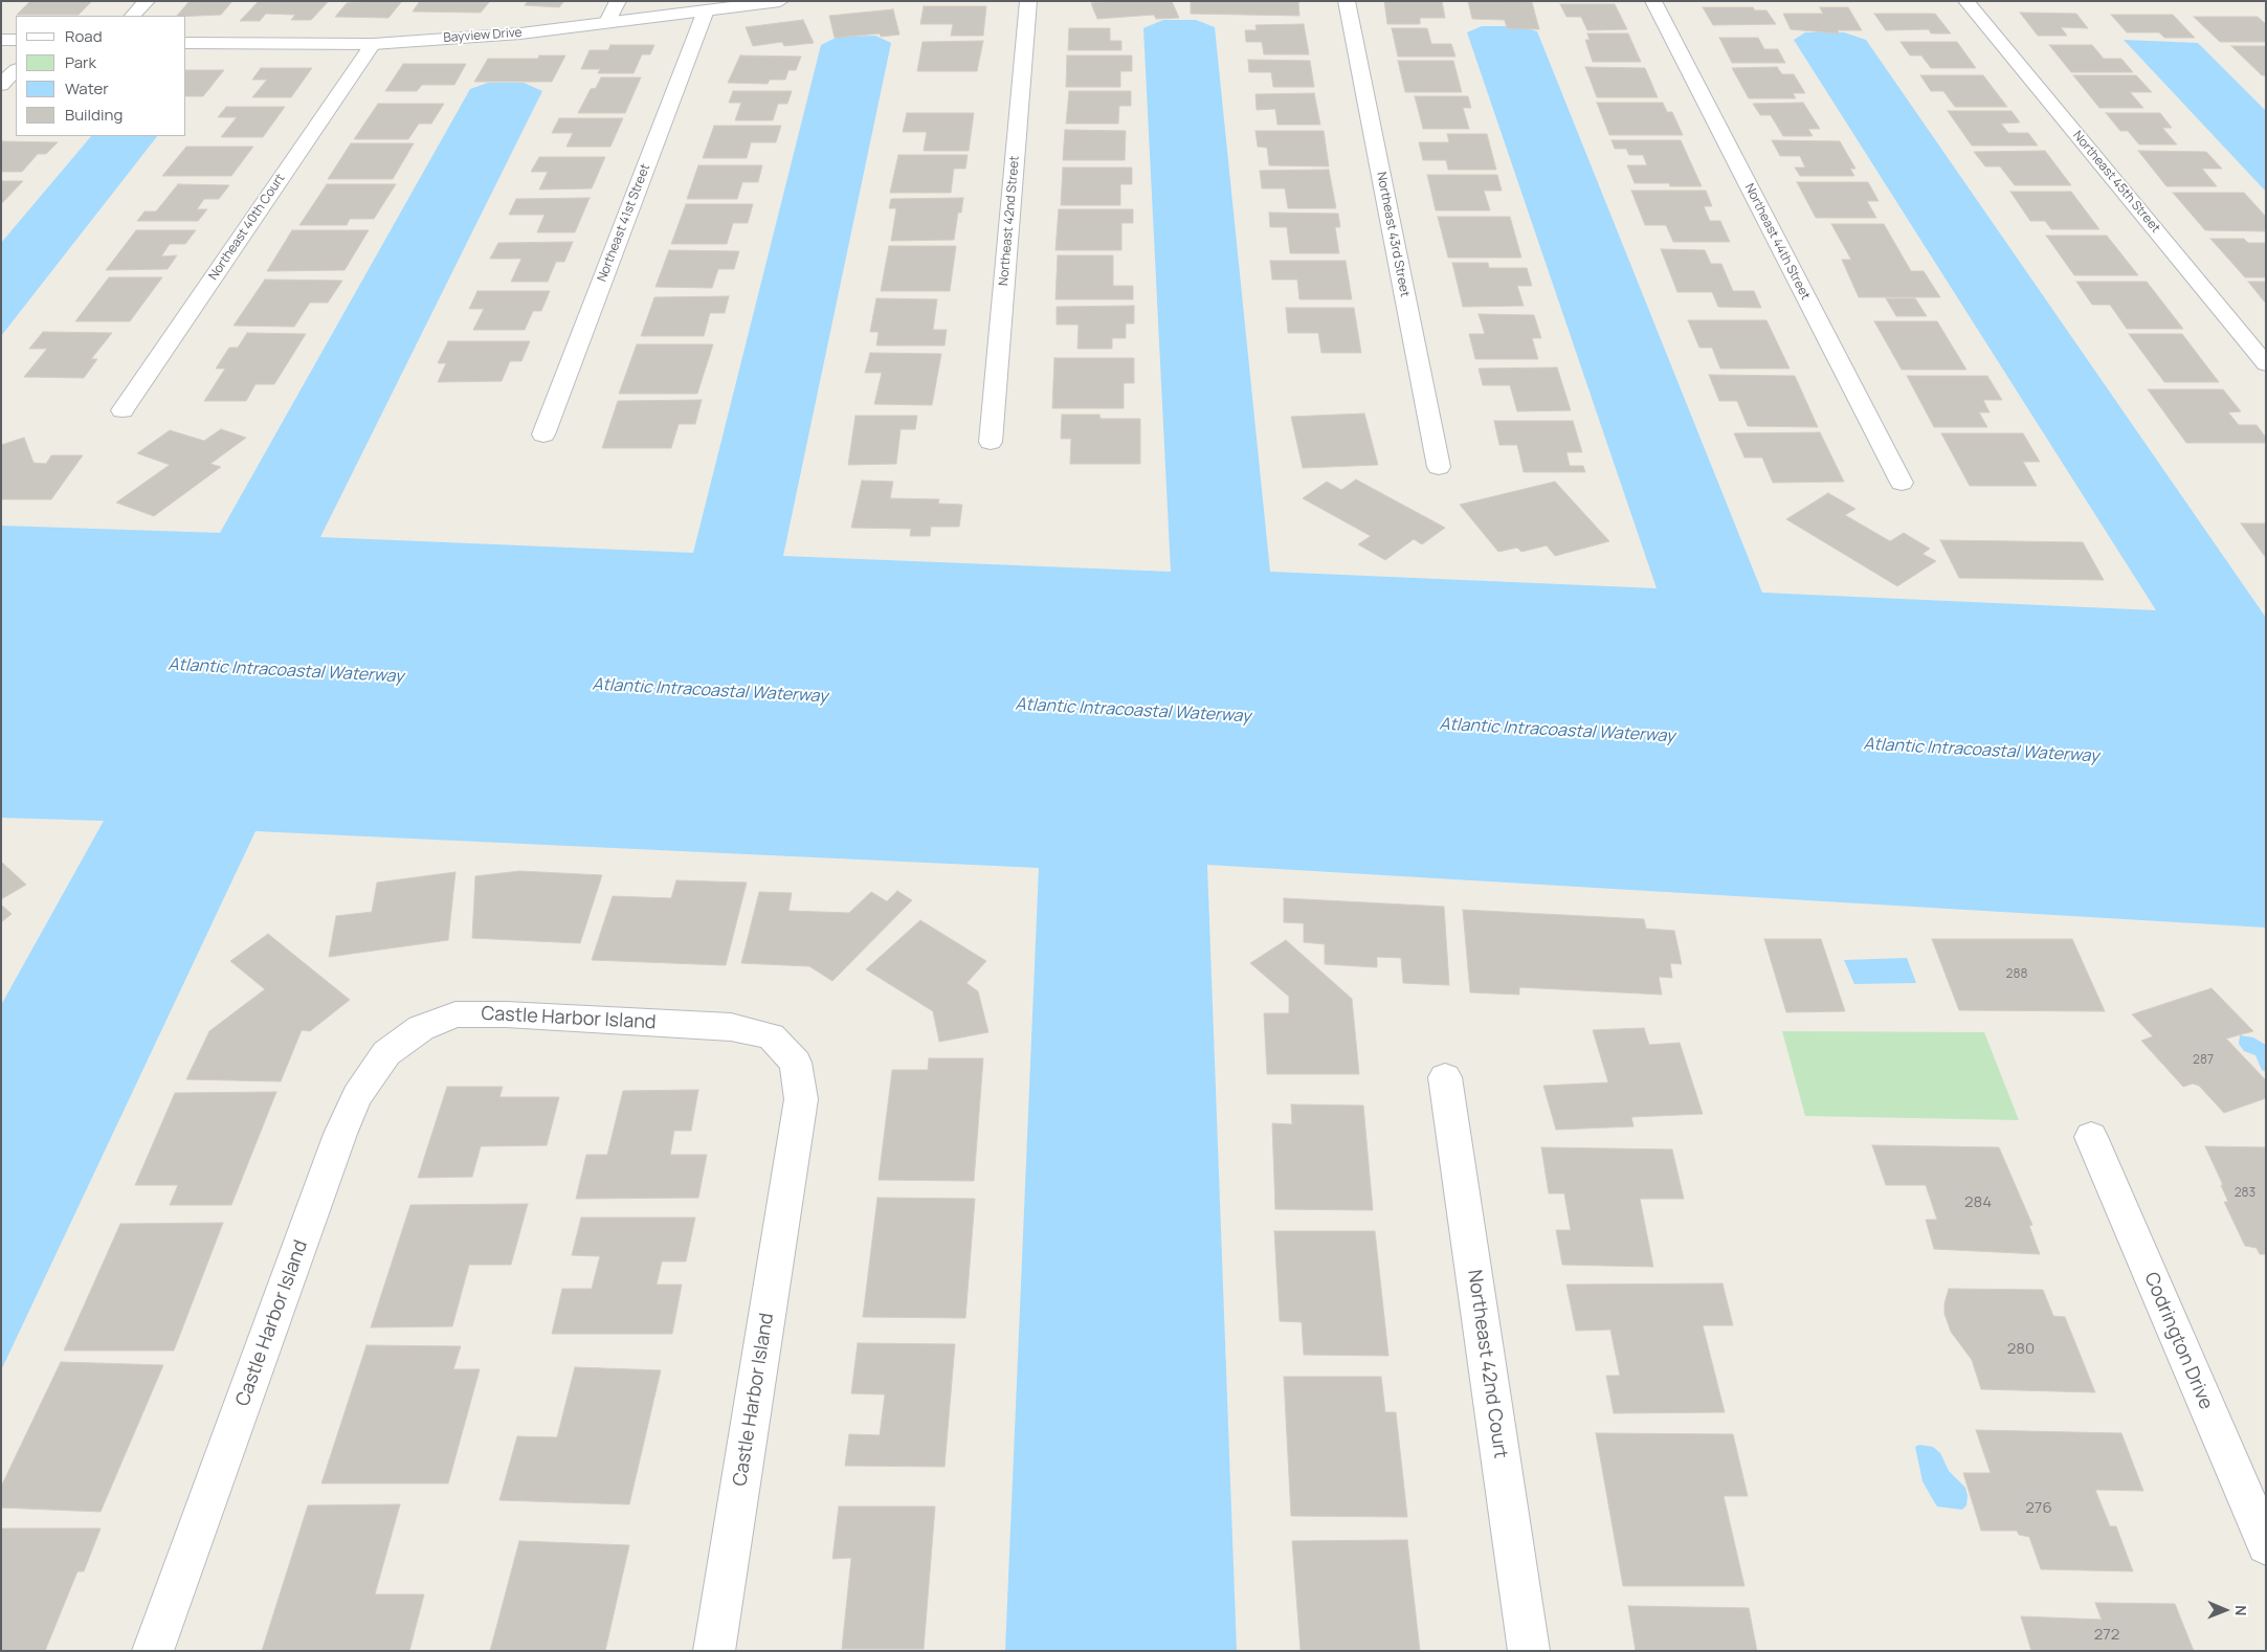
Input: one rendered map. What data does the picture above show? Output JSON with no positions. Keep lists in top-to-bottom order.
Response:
{
  "streets": {
    "street": [
      "Bayview Drive",
      "Northeast 45th Street",
      "Northeast 42nd Street",
      "Northeast 41st Street",
      "Northeast 40th Court",
      "Northeast 43rd Street",
      "Northeast 44th Street",
      "Castle Harbor Island",
      "Codrington Drive",
      "Northeast 42nd Court"
    ]
  },
  "crossings": [
    ["Bayview Drive", "Northeast 41st Street"],
    ["Bayview Drive", "Northeast 40th Court"]
  ],
  "water": ["Atlantic Intracoastal Waterway"],
  "house_numbers": [
    "288",
    "287",
    "283",
    "284",
    "280",
    "276",
    "272"
  ],
  "legend": [
    "Road",
    "Park",
    "Water",
    "Building"
  ],
  "north": "right"
}
